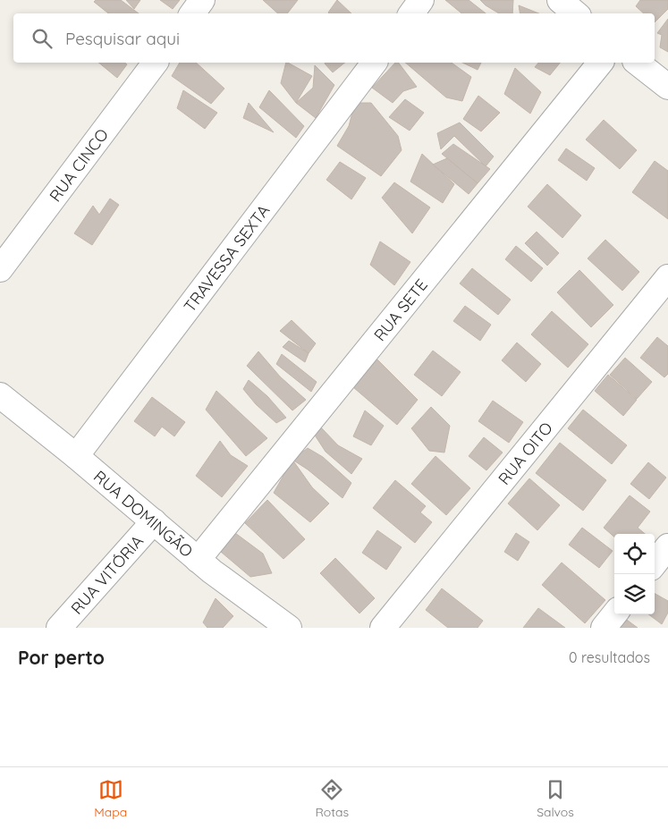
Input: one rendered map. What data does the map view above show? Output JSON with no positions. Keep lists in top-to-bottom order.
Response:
{
  "streets": {
    "street": [
      "RUA CINCO",
      "TRAVESSA SEXTA",
      "RUA SETE",
      "RUA OITO",
      "RUA DOMINGÃO",
      "RUA VITÓRIA"
    ]
  },
  "crossings": [
    ["TRAVESSA SEXTA", "RUA DOMINGÃO"],
    ["RUA SETE", "RUA DOMINGÃO"],
    ["RUA DOMINGÃO", "RUA VITÓRIA"]
  ],
  "page": {
    "search": "Pesquisar aqui",
    "heading": ["Por perto", "0 resultados"],
    "nav": ["Mapa", "Rotas", "Salvos"]
  }
}
